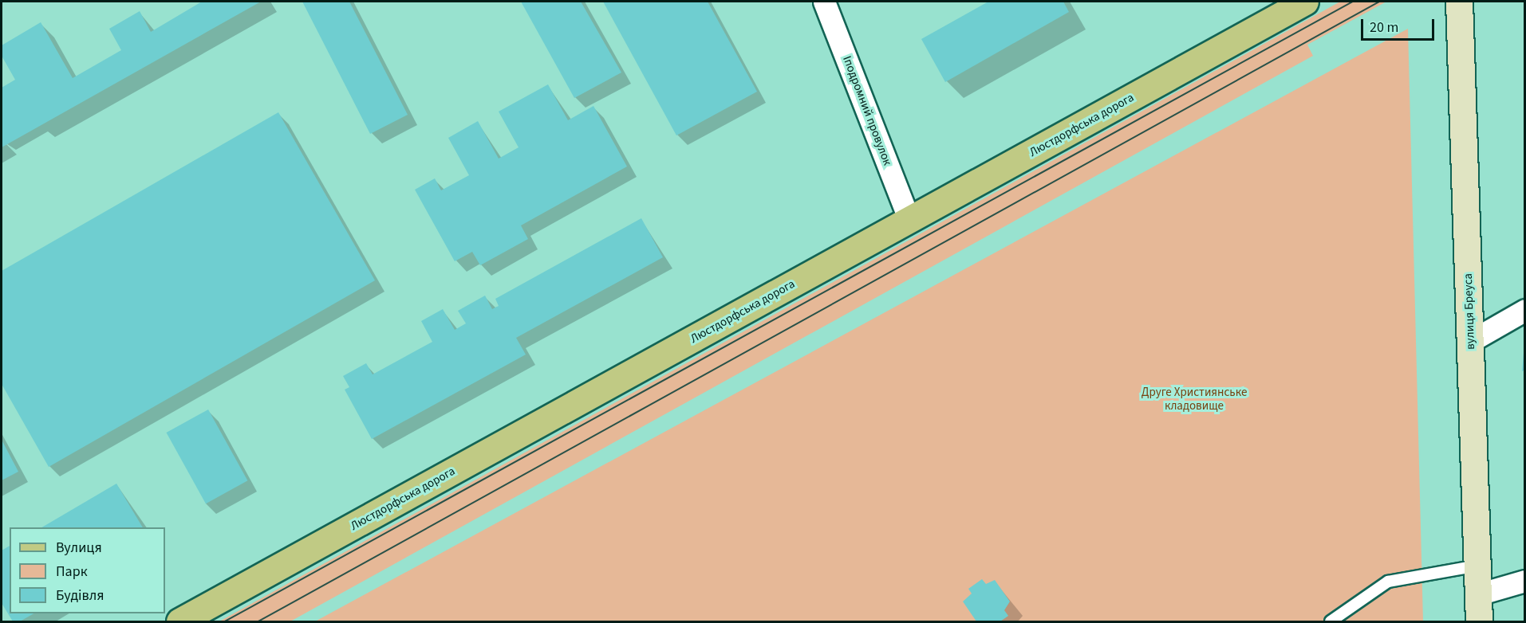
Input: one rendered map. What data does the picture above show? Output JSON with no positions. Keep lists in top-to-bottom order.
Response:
{
  "streets": {
    "main road": ["Люстдорфська дорога"],
    "street": ["Іподромний провулок", "вулиця Бреуса"]
  },
  "crossings": [
    ["Іподромний провулок", "Люстдорфська дорога"]
  ],
  "parks": ["Друге Християнське кладовище"],
  "legend": ["Вулиця", "Парк", "Будівля"],
  "scale_bar": "20 m"
}
